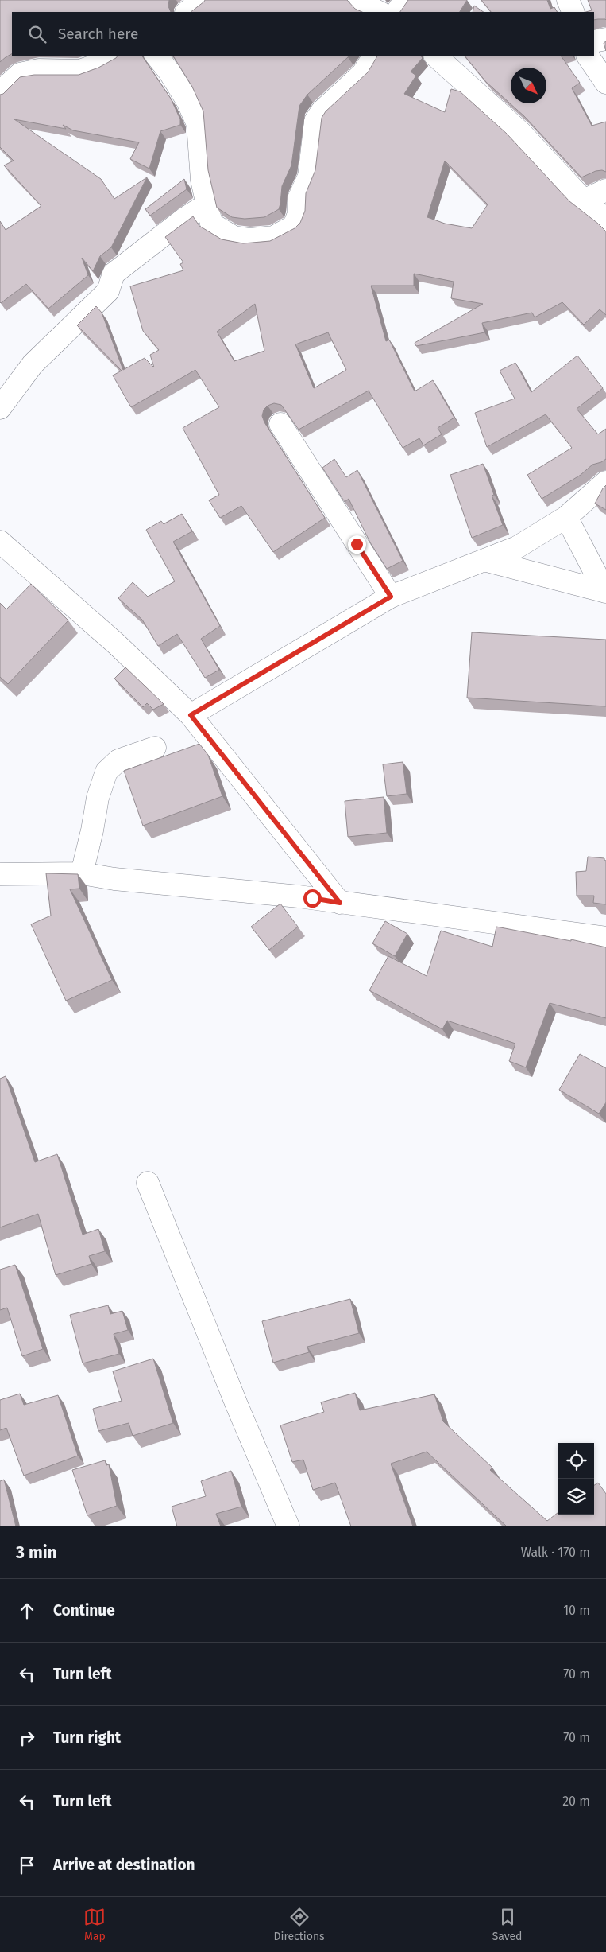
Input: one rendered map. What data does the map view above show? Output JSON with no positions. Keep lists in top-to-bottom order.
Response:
{
  "north": "bottom right",
  "page": {
    "search": "Search here",
    "heading": ["3 min", "Walk · 170 m"],
    "list": [
      ["Continue", "10 m"],
      ["Turn left", "70 m"],
      ["Turn right", "70 m"],
      ["Turn left", "20 m"],
      "Arrive at destination"
    ],
    "nav": ["Map", "Directions", "Saved"]
  }
}
